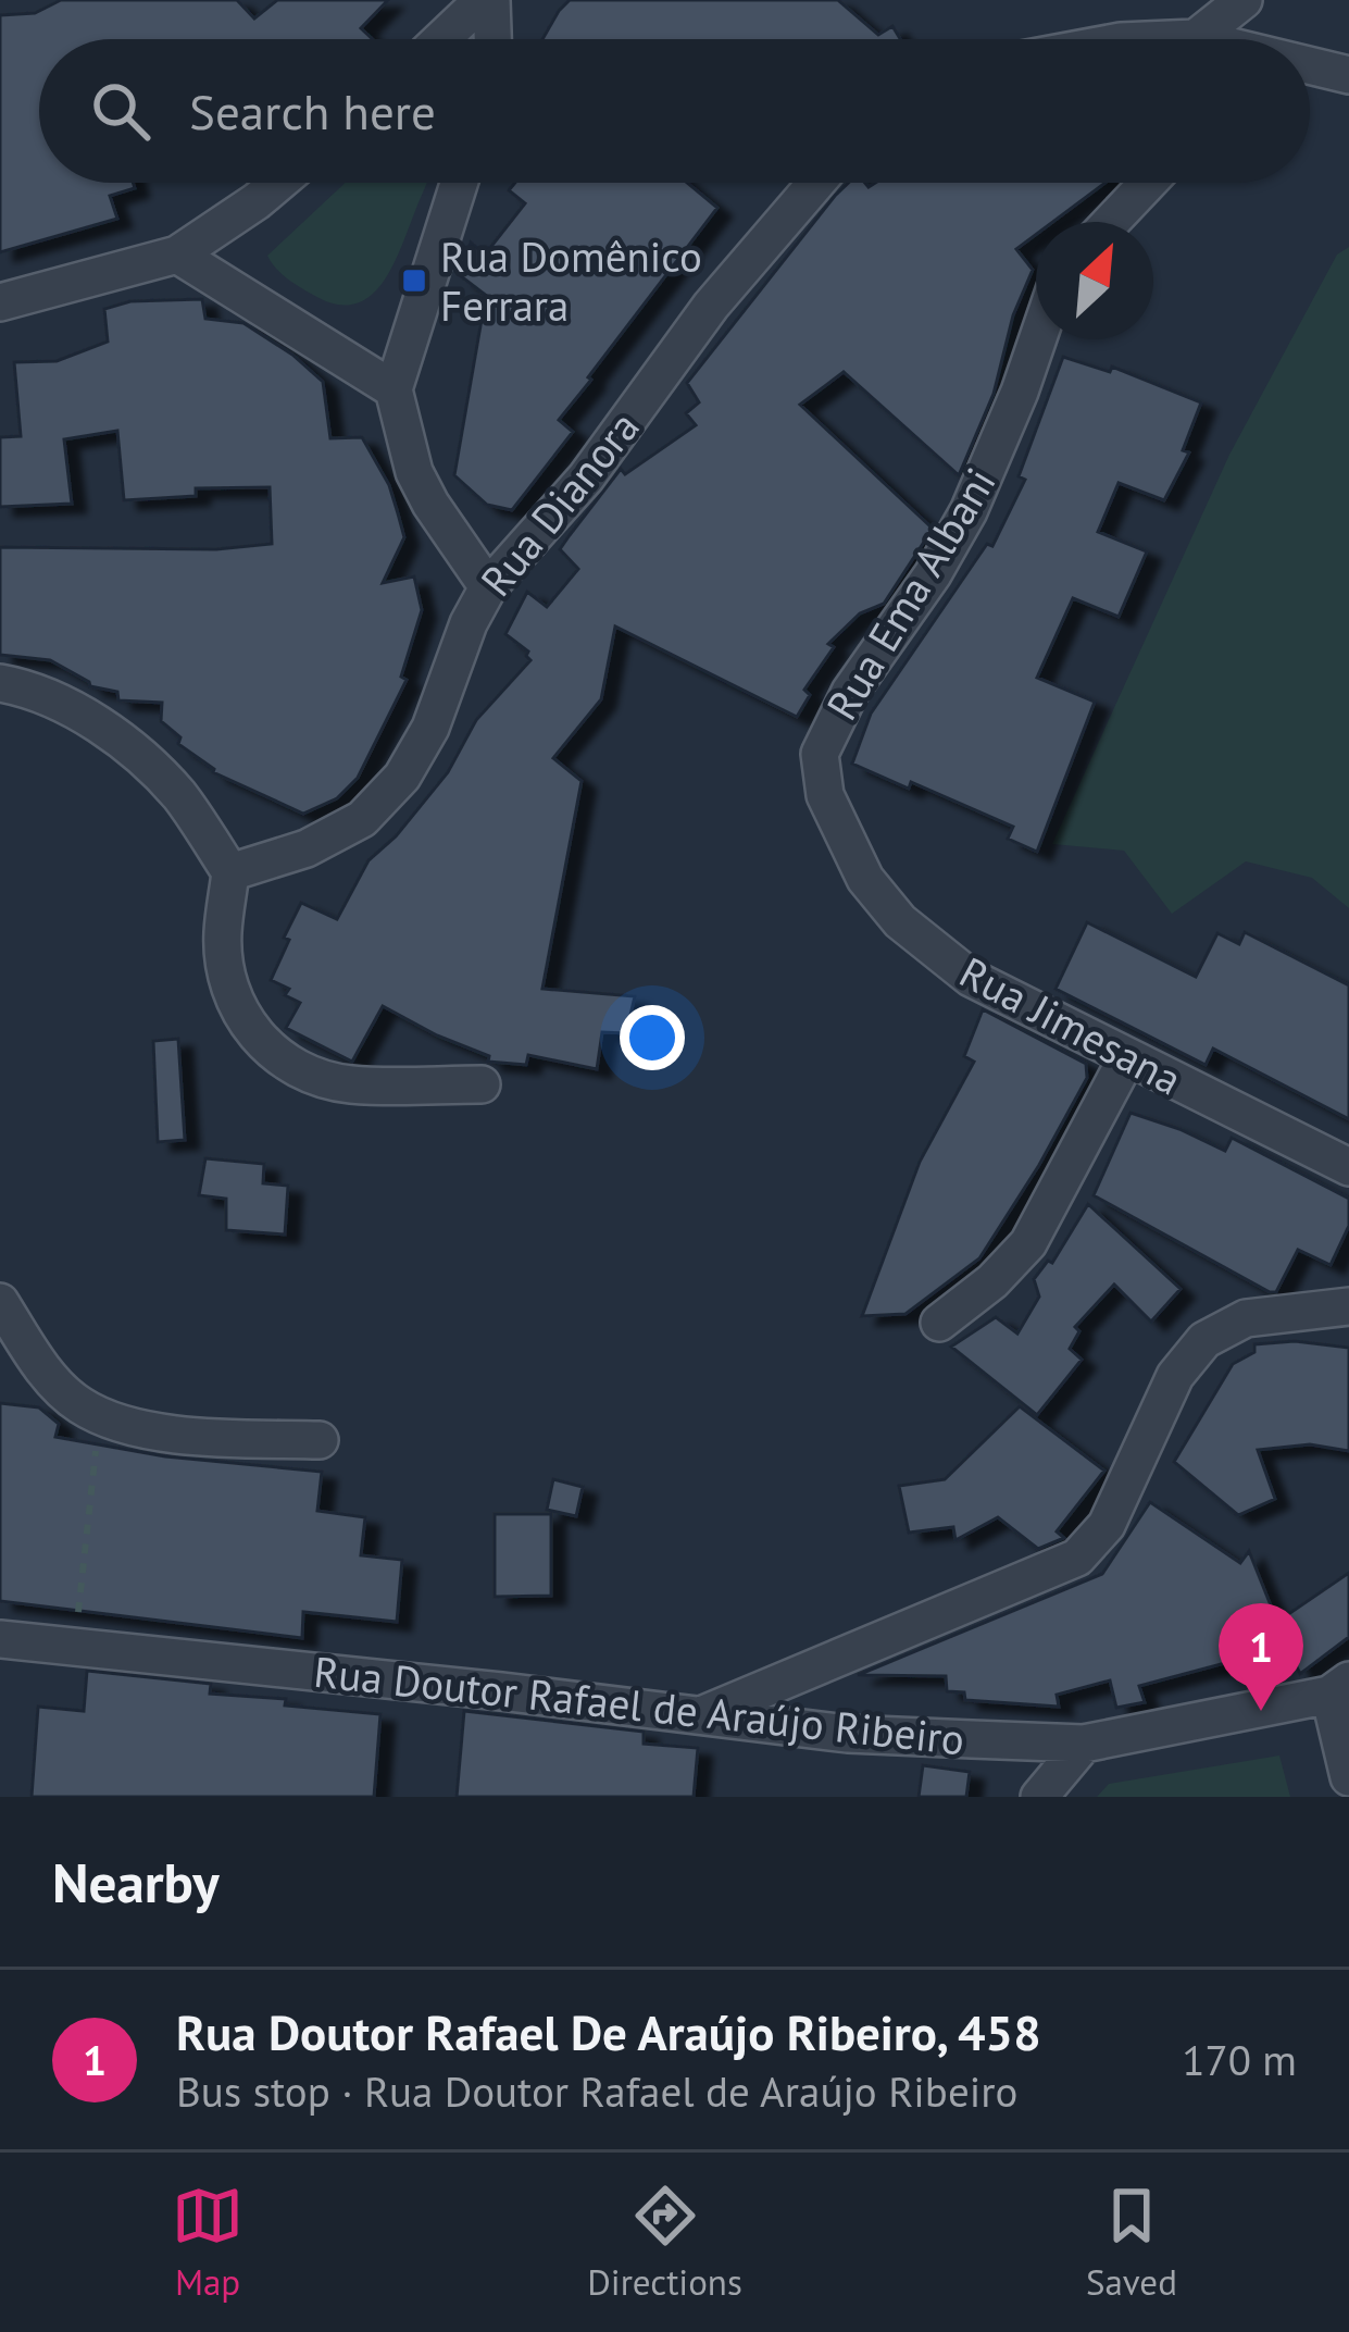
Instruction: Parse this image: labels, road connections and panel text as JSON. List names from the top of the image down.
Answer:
{
  "streets": {
    "street": [
      "Rua Dianora",
      "Rua Ema Albani",
      "Rua Jimesana",
      "Rua Doutor Rafael de Araújo Ribeiro"
    ]
  },
  "crossings": [
    ["Rua Ema Albani", "Rua Jimesana"]
  ],
  "places": {
    "transit": ["Rua Domênico Ferrara"]
  },
  "north": "top right",
  "page": {
    "search": "Search here",
    "pins": "1",
    "heading": "Nearby",
    "list": [
      {
        "mark": "1",
        "name": "Rua Doutor Rafael De Araújo Ribeiro, 458",
        "note": "Bus stop · Rua Doutor Rafael de Araújo Ribeiro",
        "value": "170 m"
      }
    ],
    "nav": ["Map", "Directions", "Saved"]
  }
}
